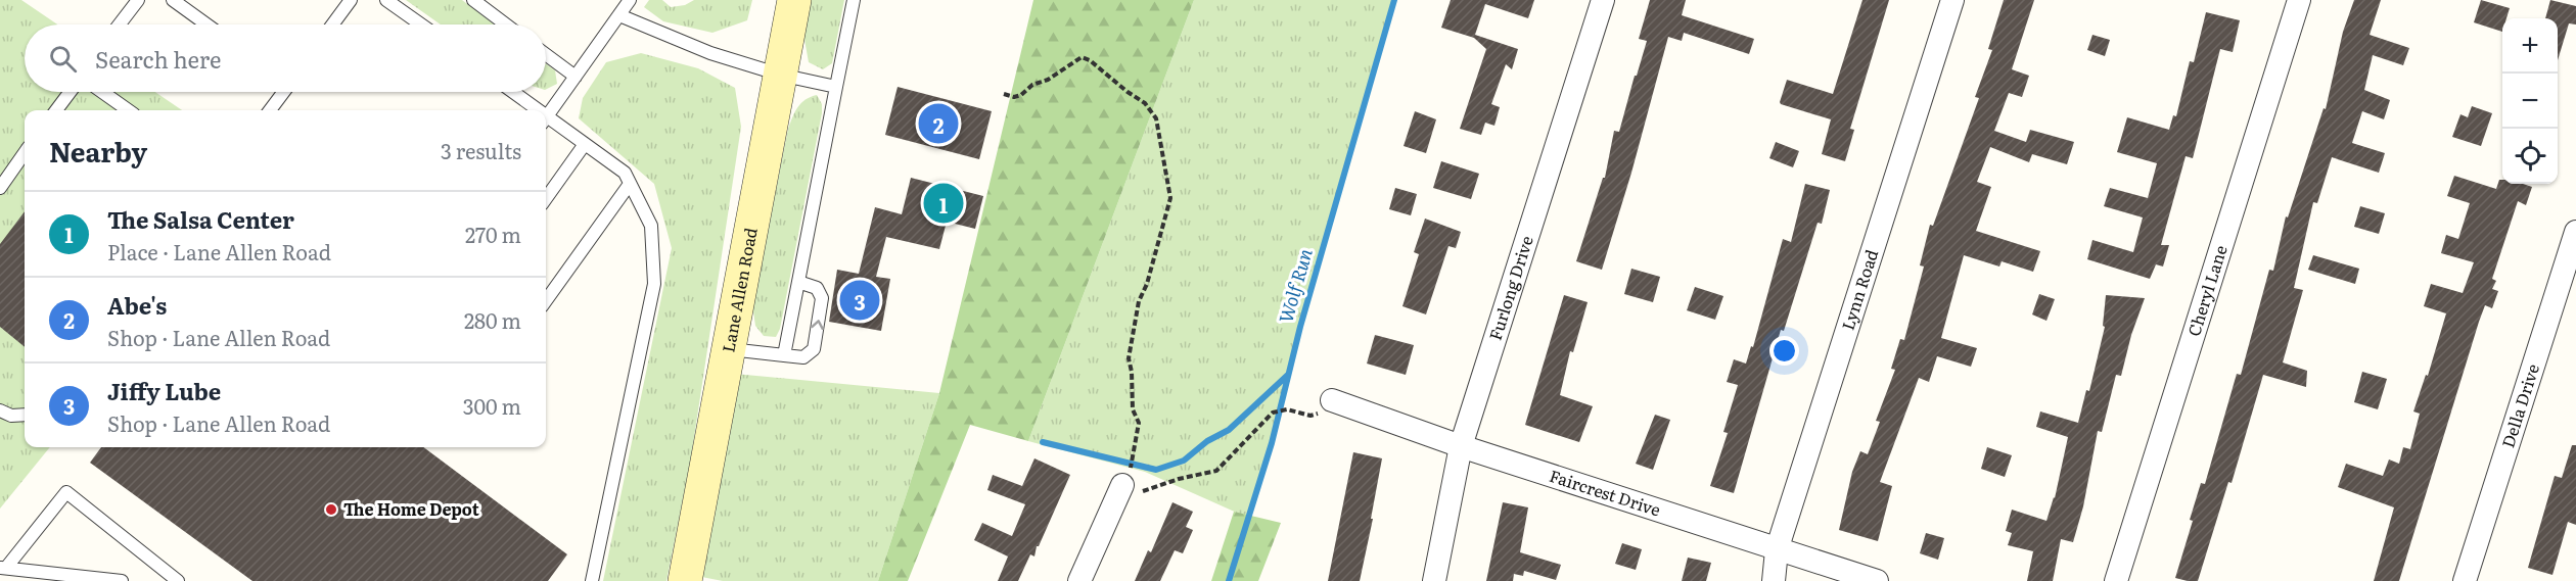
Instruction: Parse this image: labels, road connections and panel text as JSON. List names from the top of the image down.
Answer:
{
  "streets": {
    "main road": ["Lane Allen Road"],
    "street": [
      "Furlong Drive",
      "Lynn Road",
      "Cheryl Lane",
      "Della Drive",
      "Faircrest Drive"
    ]
  },
  "crossings": [
    ["Furlong Drive", "Faircrest Drive"],
    ["Lynn Road", "Faircrest Drive"]
  ],
  "water": ["Wolf Run"],
  "places": ["The Home Depot"],
  "page": {
    "map_buttons": ["+", "−"],
    "search": "Search here",
    "pins": ["2", "1", "3"],
    "heading": ["Nearby", "3 results"],
    "list": [
      {
        "mark": "1",
        "name": "The Salsa Center",
        "note": "Place · Lane Allen Road",
        "value": "270 m"
      },
      {
        "mark": "2",
        "name": "Abe's",
        "note": "Shop · Lane Allen Road",
        "value": "280 m"
      },
      {
        "mark": "3",
        "name": "Jiffy Lube",
        "note": "Shop · Lane Allen Road",
        "value": "300 m"
      }
    ]
  }
}
